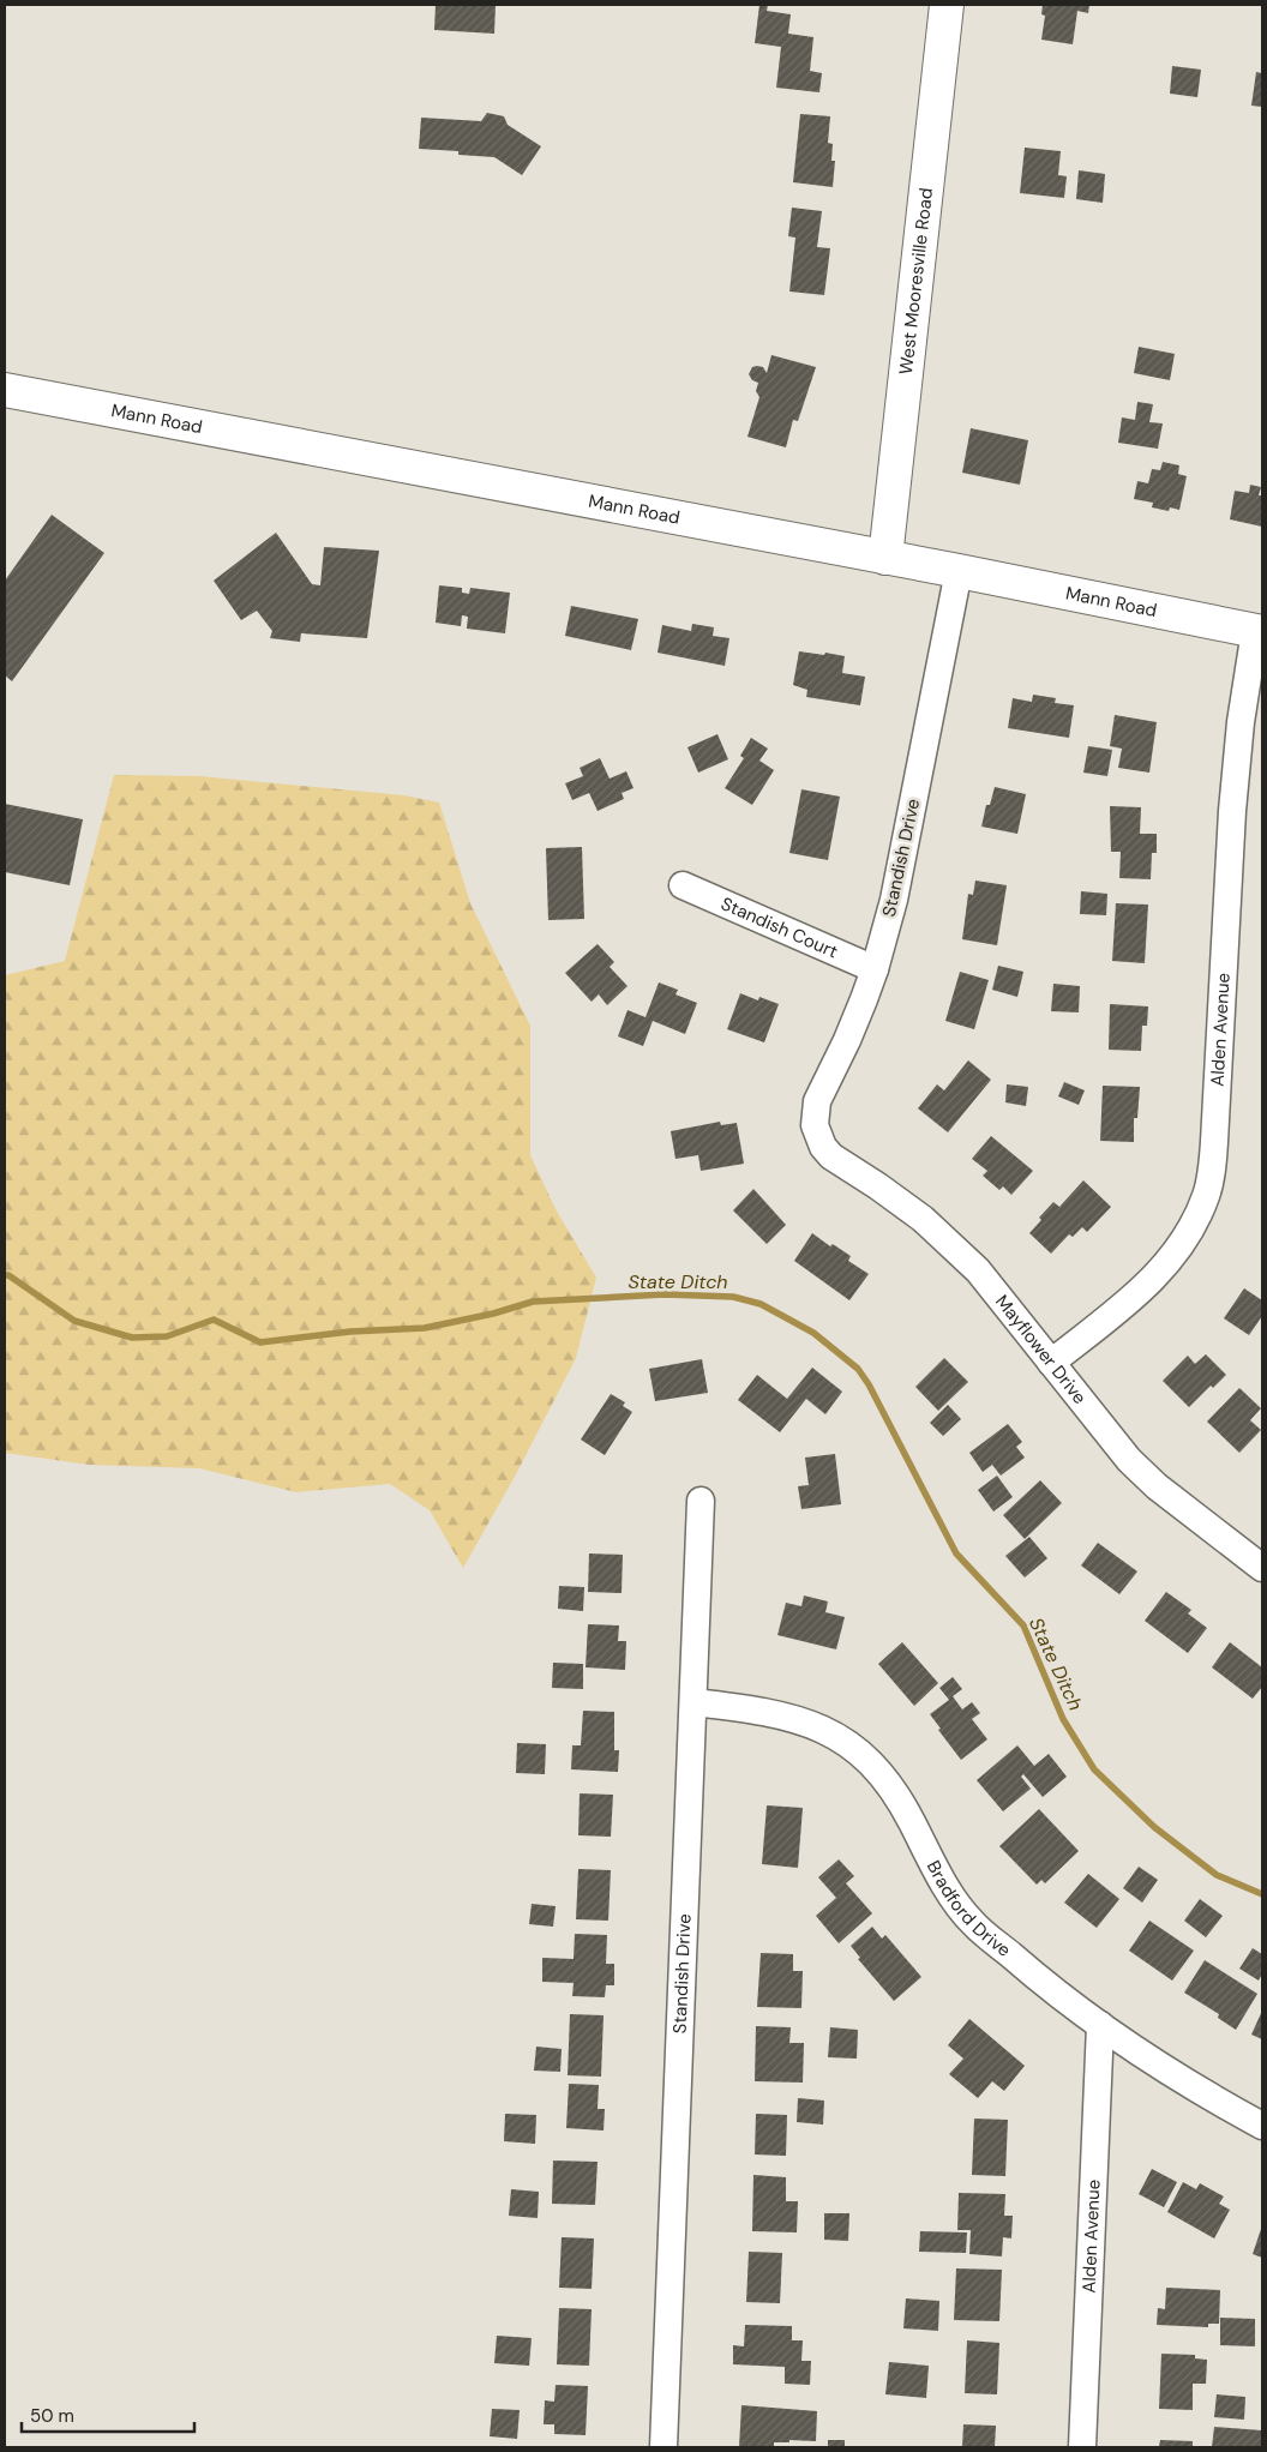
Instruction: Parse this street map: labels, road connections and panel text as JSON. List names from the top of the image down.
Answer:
{
  "streets": {
    "main road": ["West Mooresville Road", "Mann Road"],
    "street": [
      "Standish Drive",
      "Standish Court",
      "Alden Avenue",
      "Mayflower Drive",
      "Bradford Drive"
    ]
  },
  "crossings": [
    ["West Mooresville Road", "Mann Road"],
    ["Mann Road", "Standish Drive"],
    ["Mann Road", "Alden Avenue"],
    ["Standish Drive", "Standish Court"],
    ["Standish Drive", "Mayflower Drive"],
    ["Standish Drive", "Bradford Drive"],
    ["Alden Avenue", "Mayflower Drive"],
    ["Alden Avenue", "Bradford Drive"]
  ],
  "water": ["State Ditch"],
  "scale_bar": "50 m"
}
